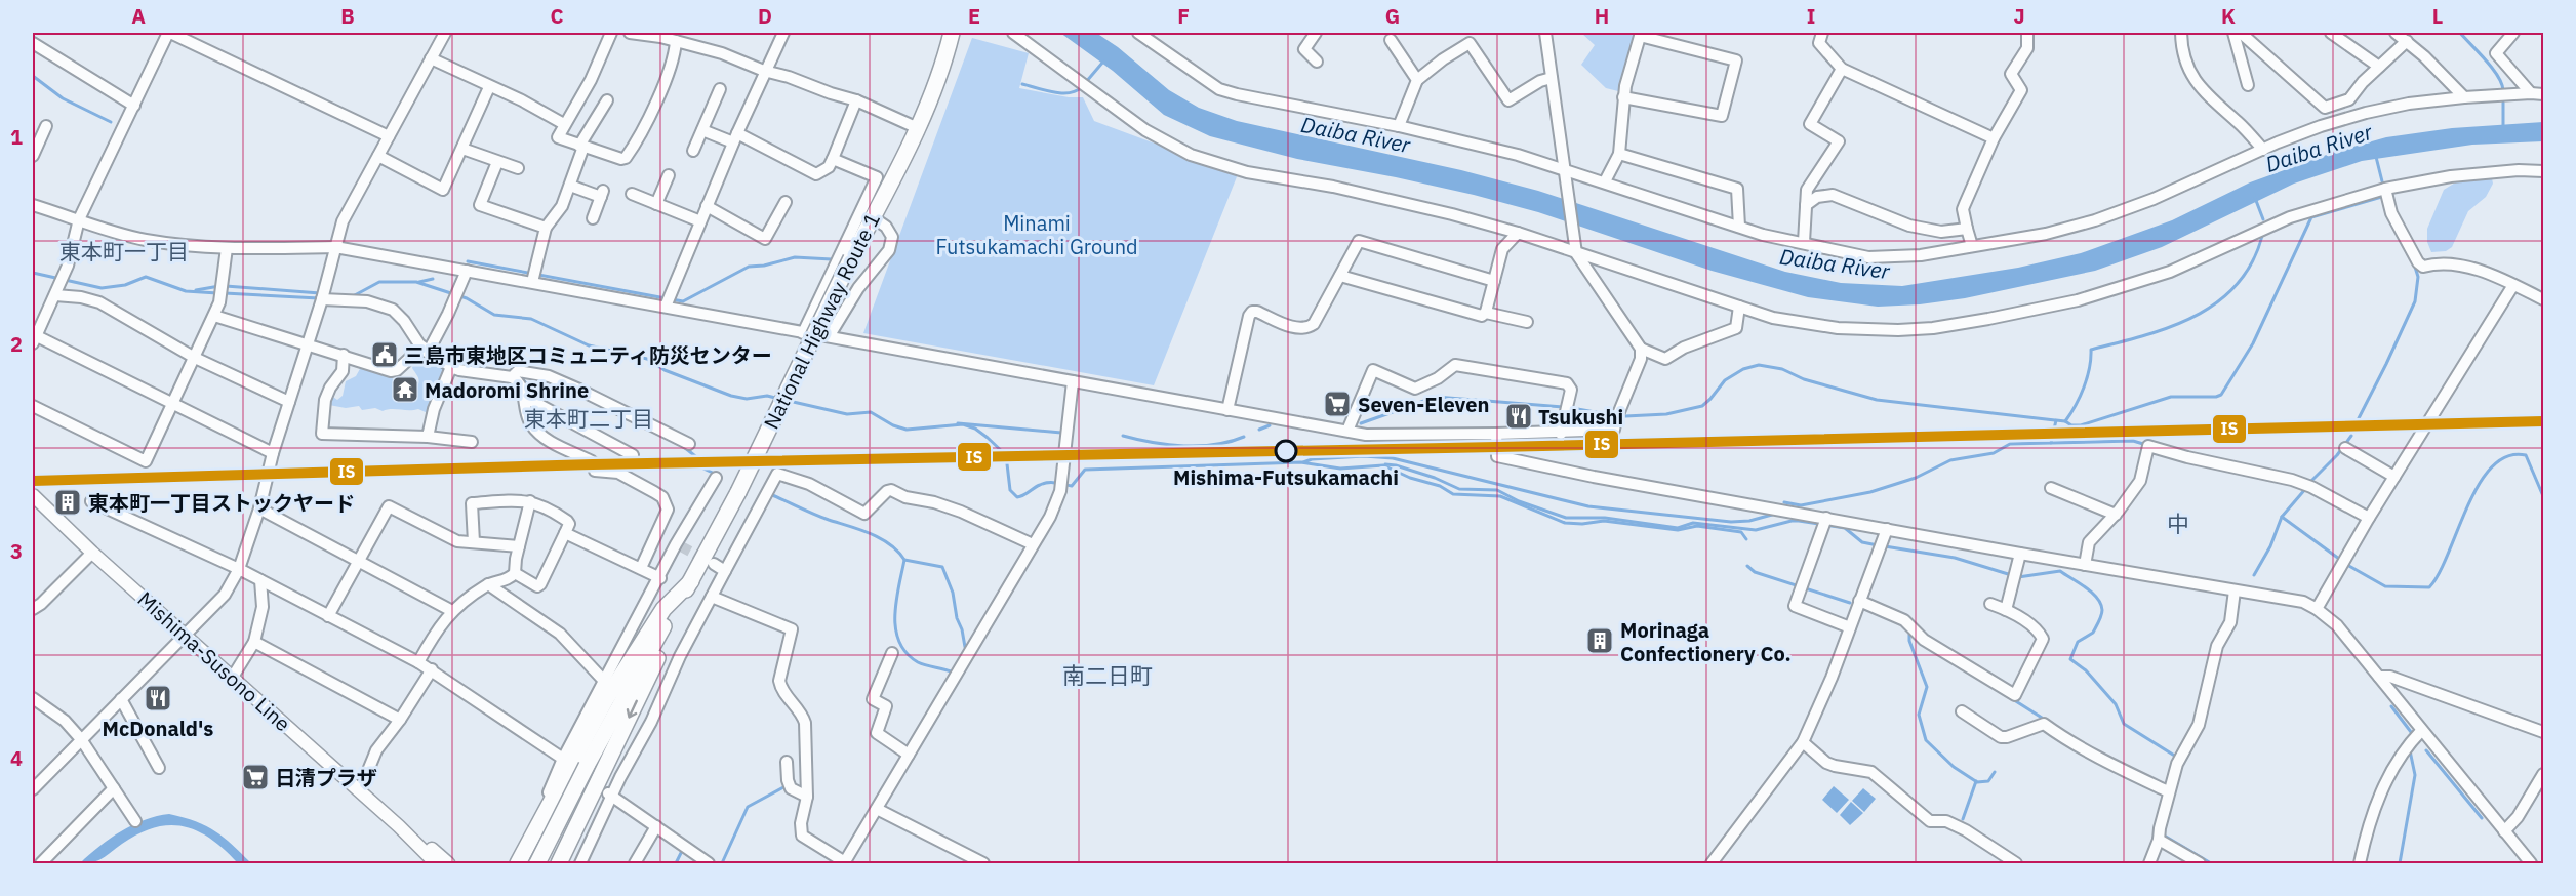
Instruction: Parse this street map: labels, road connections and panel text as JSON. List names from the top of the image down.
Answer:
{
  "streets": {
    "highway": ["National Highway Route 1"],
    "main road": ["Mishima-Susono Line"]
  },
  "districts": [
    "東本町一丁目",
    "東本町二丁目",
    "中",
    "南二日町"
  ],
  "water": ["Daiba River"],
  "parks": ["Minami Futsukamachi Ground"],
  "places": {
    "public building": ["三島市東地区コミュニティ防災センター"],
    "temple": ["Madoromi Shrine"],
    "supermarket": ["Seven-Eleven", "日清プラザ"],
    "restaurant": ["Tsukushi", "McDonald's"],
    "other": ["Mishima-Futsukamachi"],
    "building": ["東本町一丁目ストックヤード", "Morinaga Confectionery Co."]
  },
  "lines": ["transit line IS"],
  "grid": {
    "columns": [
      "A",
      "B",
      "C",
      "D",
      "E",
      "F",
      "G",
      "H",
      "I",
      "J",
      "K",
      "L"
    ],
    "rows": [
      "1",
      "2",
      "3",
      "4"
    ]
  }
}
